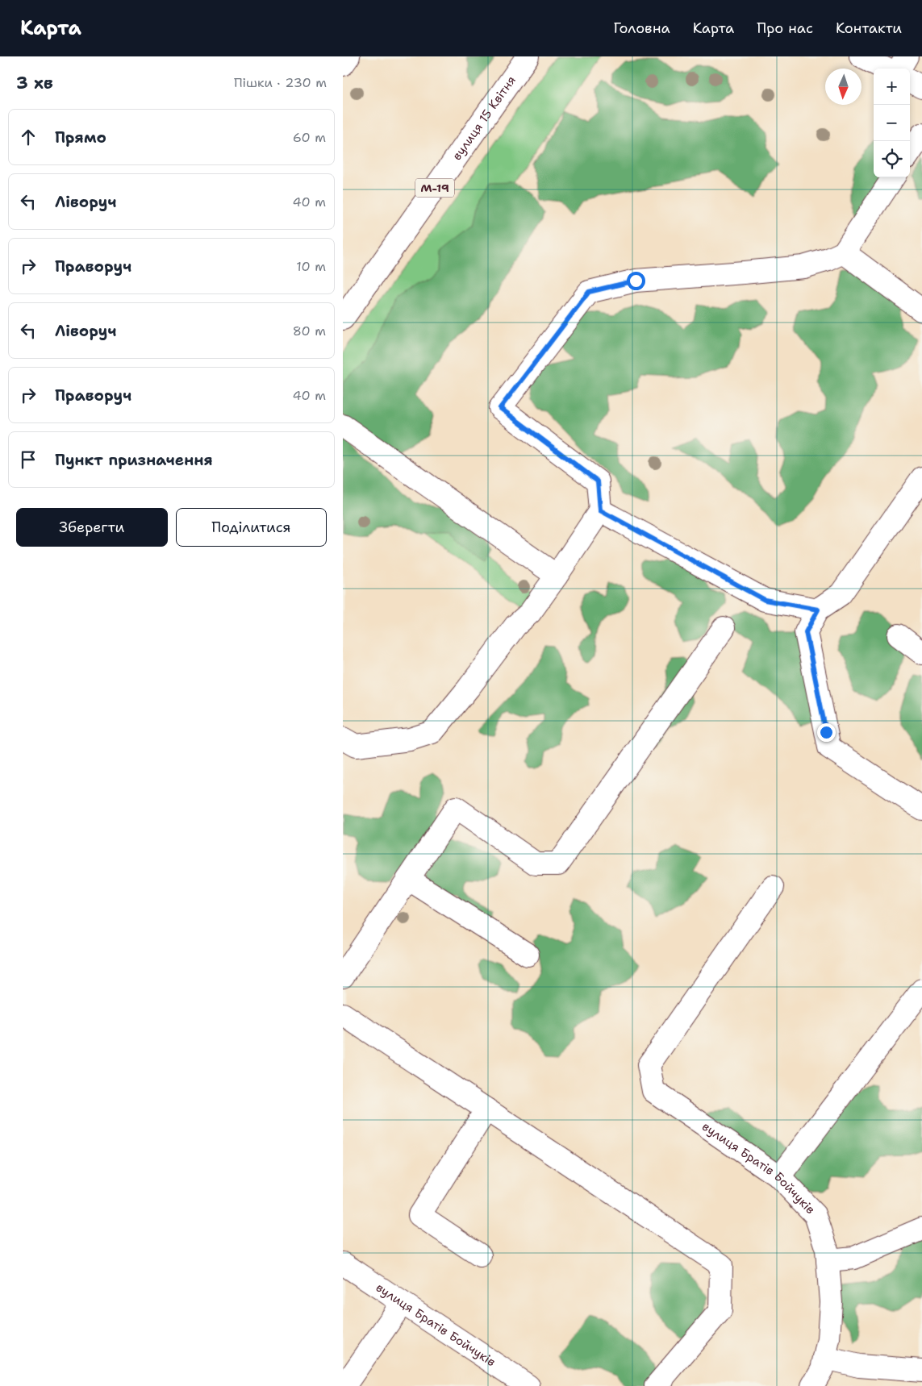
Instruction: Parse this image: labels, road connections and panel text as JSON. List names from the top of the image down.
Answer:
{
  "streets": {
    "main road": ["вулиця 15 Квітня", "М-19", "вулиця Братів Бойчуків"]
  },
  "north": "bottom",
  "page": {
    "header": "Карта",
    "nav": [
      "Головна",
      "Карта",
      "Про нас",
      "Контакти"
    ],
    "heading": ["3 хв", "Пішки · 230 m"],
    "map_buttons": ["+", "−"],
    "list": [
      ["Прямо", "60 m"],
      ["Ліворуч", "40 m"],
      ["Праворуч", "10 m"],
      ["Ліворуч", "80 m"],
      ["Праворуч", "40 m"],
      "Пункт призначення"
    ],
    "buttons": ["Зберегти", "Поділитися"]
  }
}
